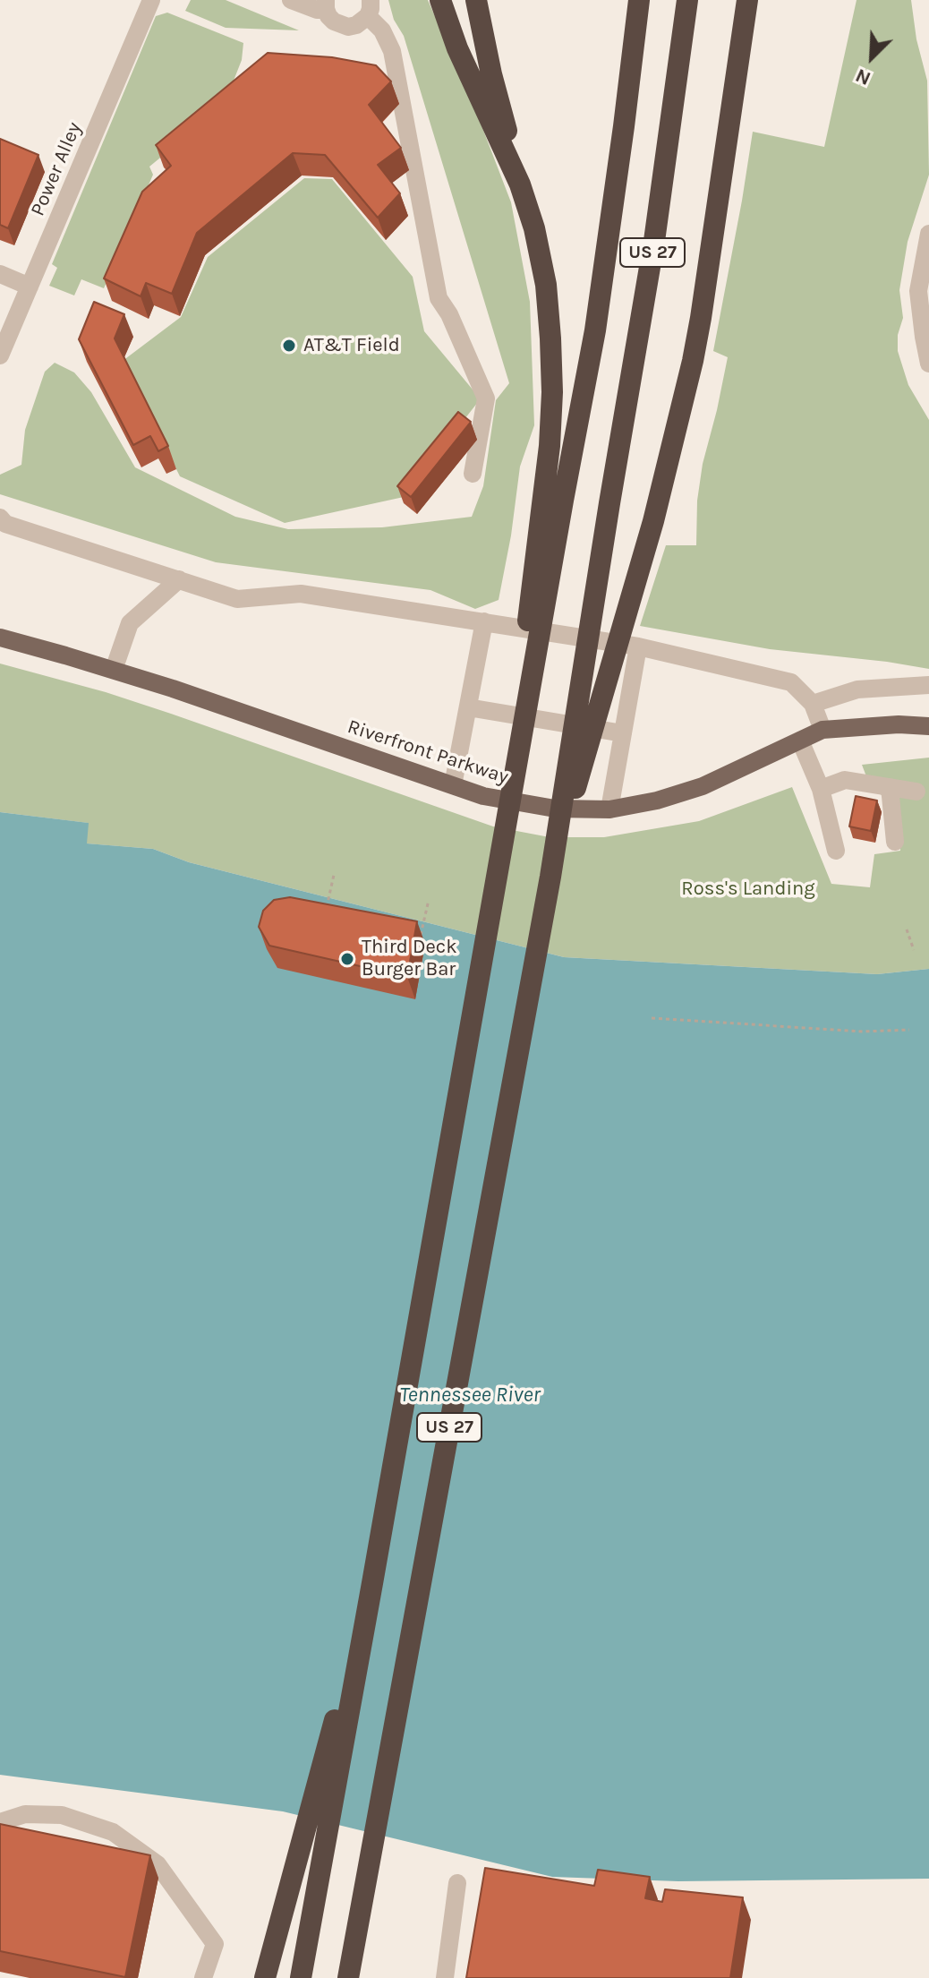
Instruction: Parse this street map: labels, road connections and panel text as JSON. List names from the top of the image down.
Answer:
{
  "streets": {
    "highway": ["US 27"],
    "main road": ["Riverfront Parkway"],
    "street": ["Power Alley"]
  },
  "water": ["Tennessee River"],
  "parks": ["Ross's Landing"],
  "places": ["AT&T Field", "Third Deck Burger Bar"],
  "north": "bottom left"
}
